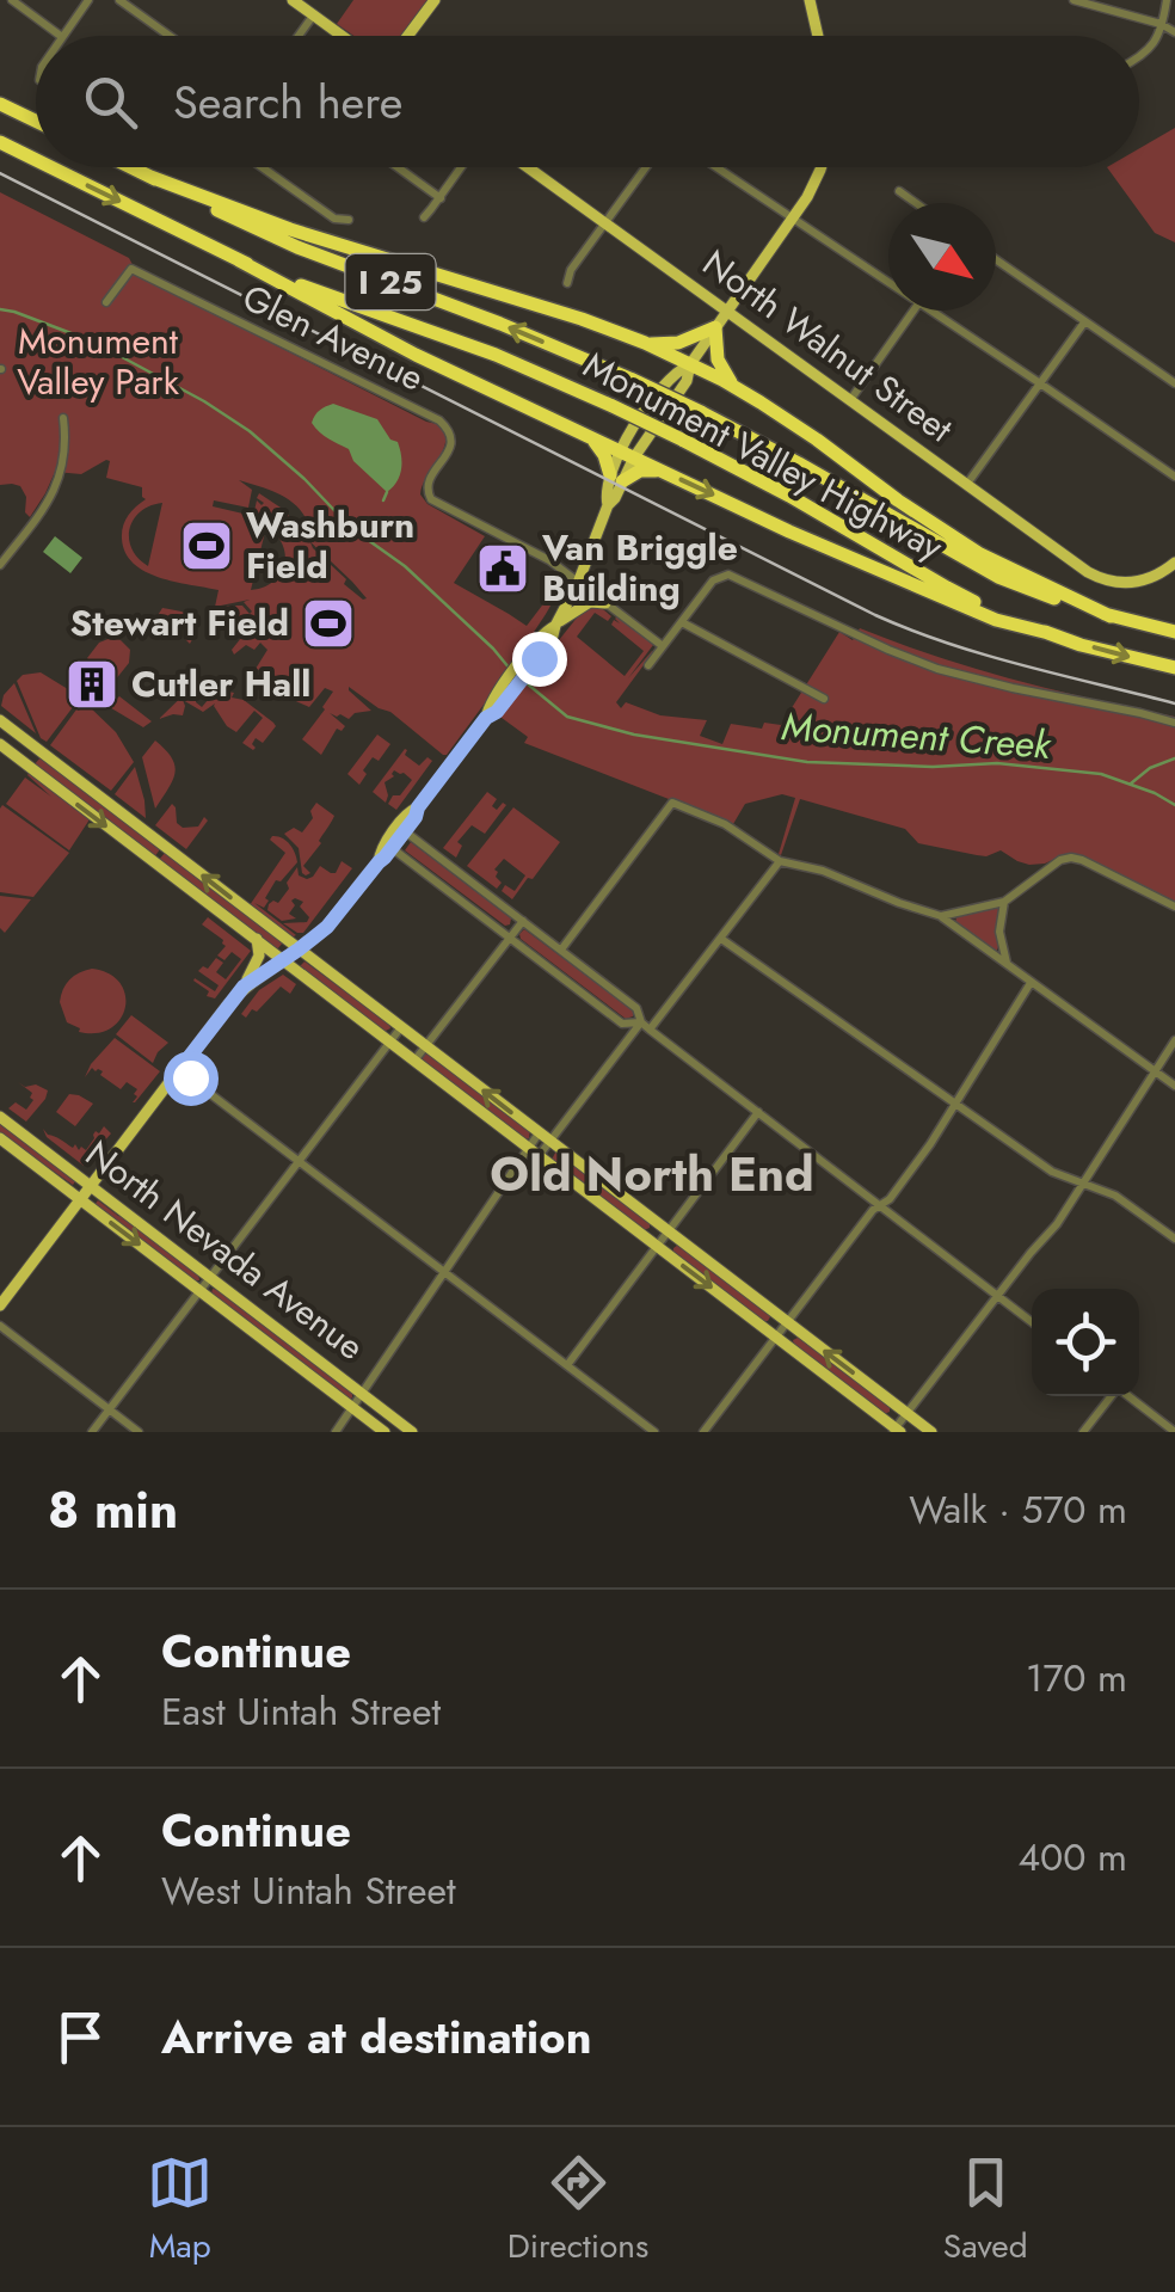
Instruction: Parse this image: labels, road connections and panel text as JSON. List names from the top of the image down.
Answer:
{
  "streets": {
    "highway": ["I 25", "Monument Valley Highway"],
    "main road": ["North Walnut Street", "North Nevada Avenue"],
    "street": ["Glen Avenue"]
  },
  "districts": ["Old North End"],
  "water": ["Monument Creek"],
  "parks": ["Monument Valley Park"],
  "places": {
    "sports": ["Washburn Field", "Stewart Field"],
    "public building": ["Van Briggle Building"],
    "building": ["Cutler Hall"]
  },
  "north": "bottom right",
  "page": {
    "search": "Search here",
    "heading": ["8 min", "Walk · 570 m"],
    "list": [
      ["Continue", "East Uintah Street", "170 m"],
      ["Continue", "West Uintah Street", "400 m"],
      "Arrive at destination"
    ],
    "nav": ["Map", "Directions", "Saved"]
  }
}
